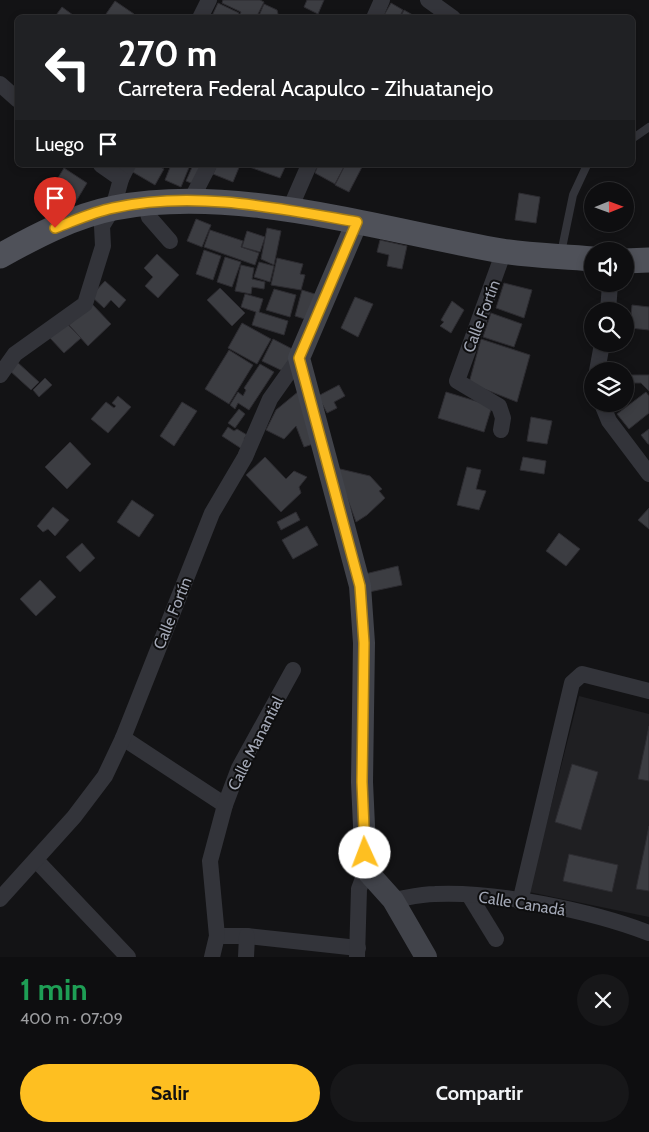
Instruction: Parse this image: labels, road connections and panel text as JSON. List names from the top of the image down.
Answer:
{
  "streets": {
    "street": ["Calle Fortín", "Calle Manantial", "Calle Canadá"]
  },
  "north": "right",
  "page": {
    "turn": ["270 m", "Carretera Federal Acapulco - Zihuatanejo"],
    "then": "Luego",
    "heading": ["1 min", "400 m · 07:09"],
    "buttons": ["Salir", "Compartir"]
  }
}
